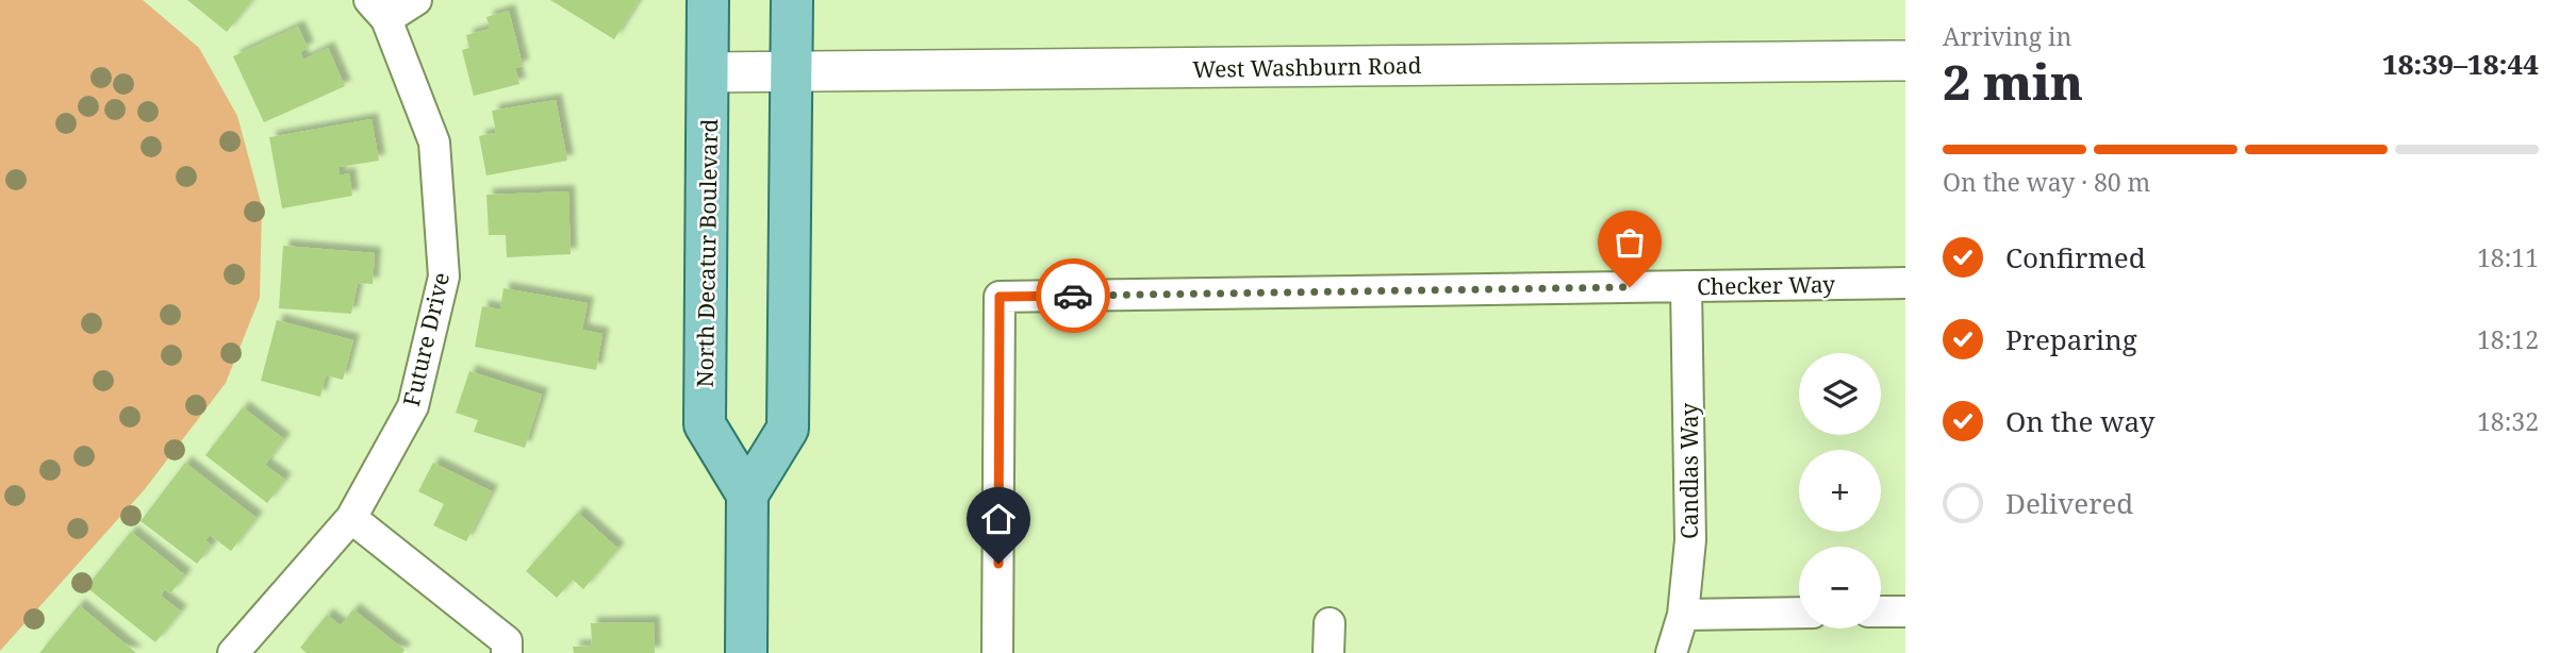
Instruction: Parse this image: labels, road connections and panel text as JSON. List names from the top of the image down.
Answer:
{
  "streets": {
    "main road": ["North Decatur Boulevard"],
    "street": [
      "West Washburn Road",
      "Checker Way",
      "Future Drive",
      "Candlas Way"
    ]
  },
  "crossings": [
    ["West Washburn Road", "North Decatur Boulevard"],
    ["Checker Way", "Candlas Way"]
  ],
  "page": {
    "heading": ["2 min", "Arriving in", "18:39–18:44"],
    "bar": "On the way · 80 m",
    "list": [
      ["Confirmed", "18:11"],
      ["Preparing", "18:12"],
      ["On the way", "18:32"],
      "Delivered"
    ],
    "map_buttons": ["+", "−"]
  }
}
